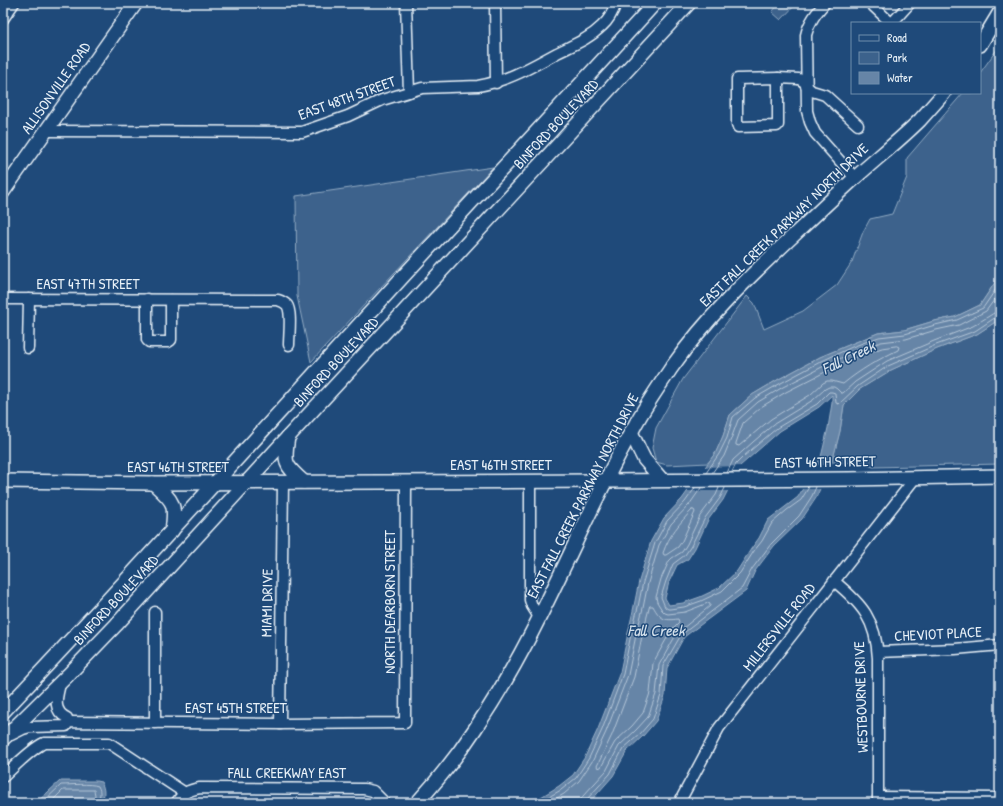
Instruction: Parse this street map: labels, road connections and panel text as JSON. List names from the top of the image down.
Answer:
{
  "streets": {
    "main road": [
      "ALLISONVILLE ROAD",
      "BINFORD BOULEVARD",
      "EAST FALL CREEK PARKWAY NORTH DRIVE",
      "EAST 46TH STREET"
    ],
    "street": [
      "EAST 48TH STREET",
      "EAST 47TH STREET",
      "NORTH DEARBORN STREET",
      "MIAMI DRIVE",
      "MILLERSVILLE ROAD",
      "CHEVIOT PLACE",
      "WESTBOURNE DRIVE",
      "EAST 45TH STREET",
      "FALL CREEKWAY EAST"
    ]
  },
  "crossings": [
    ["ALLISONVILLE ROAD", "EAST 48TH STREET"],
    ["BINFORD BOULEVARD", "EAST 46TH STREET"],
    ["BINFORD BOULEVARD", "EAST 45TH STREET"],
    ["EAST FALL CREEK PARKWAY NORTH DRIVE", "EAST 46TH STREET"],
    ["EAST 46TH STREET", "NORTH DEARBORN STREET"],
    ["EAST 46TH STREET", "MIAMI DRIVE"],
    ["EAST 46TH STREET", "MILLERSVILLE ROAD"],
    ["NORTH DEARBORN STREET", "EAST 45TH STREET"],
    ["MIAMI DRIVE", "EAST 45TH STREET"],
    ["MILLERSVILLE ROAD", "WESTBOURNE DRIVE"],
    ["CHEVIOT PLACE", "WESTBOURNE DRIVE"]
  ],
  "water": ["Fall Creek"],
  "legend": ["Road", "Park", "Water"]
}
